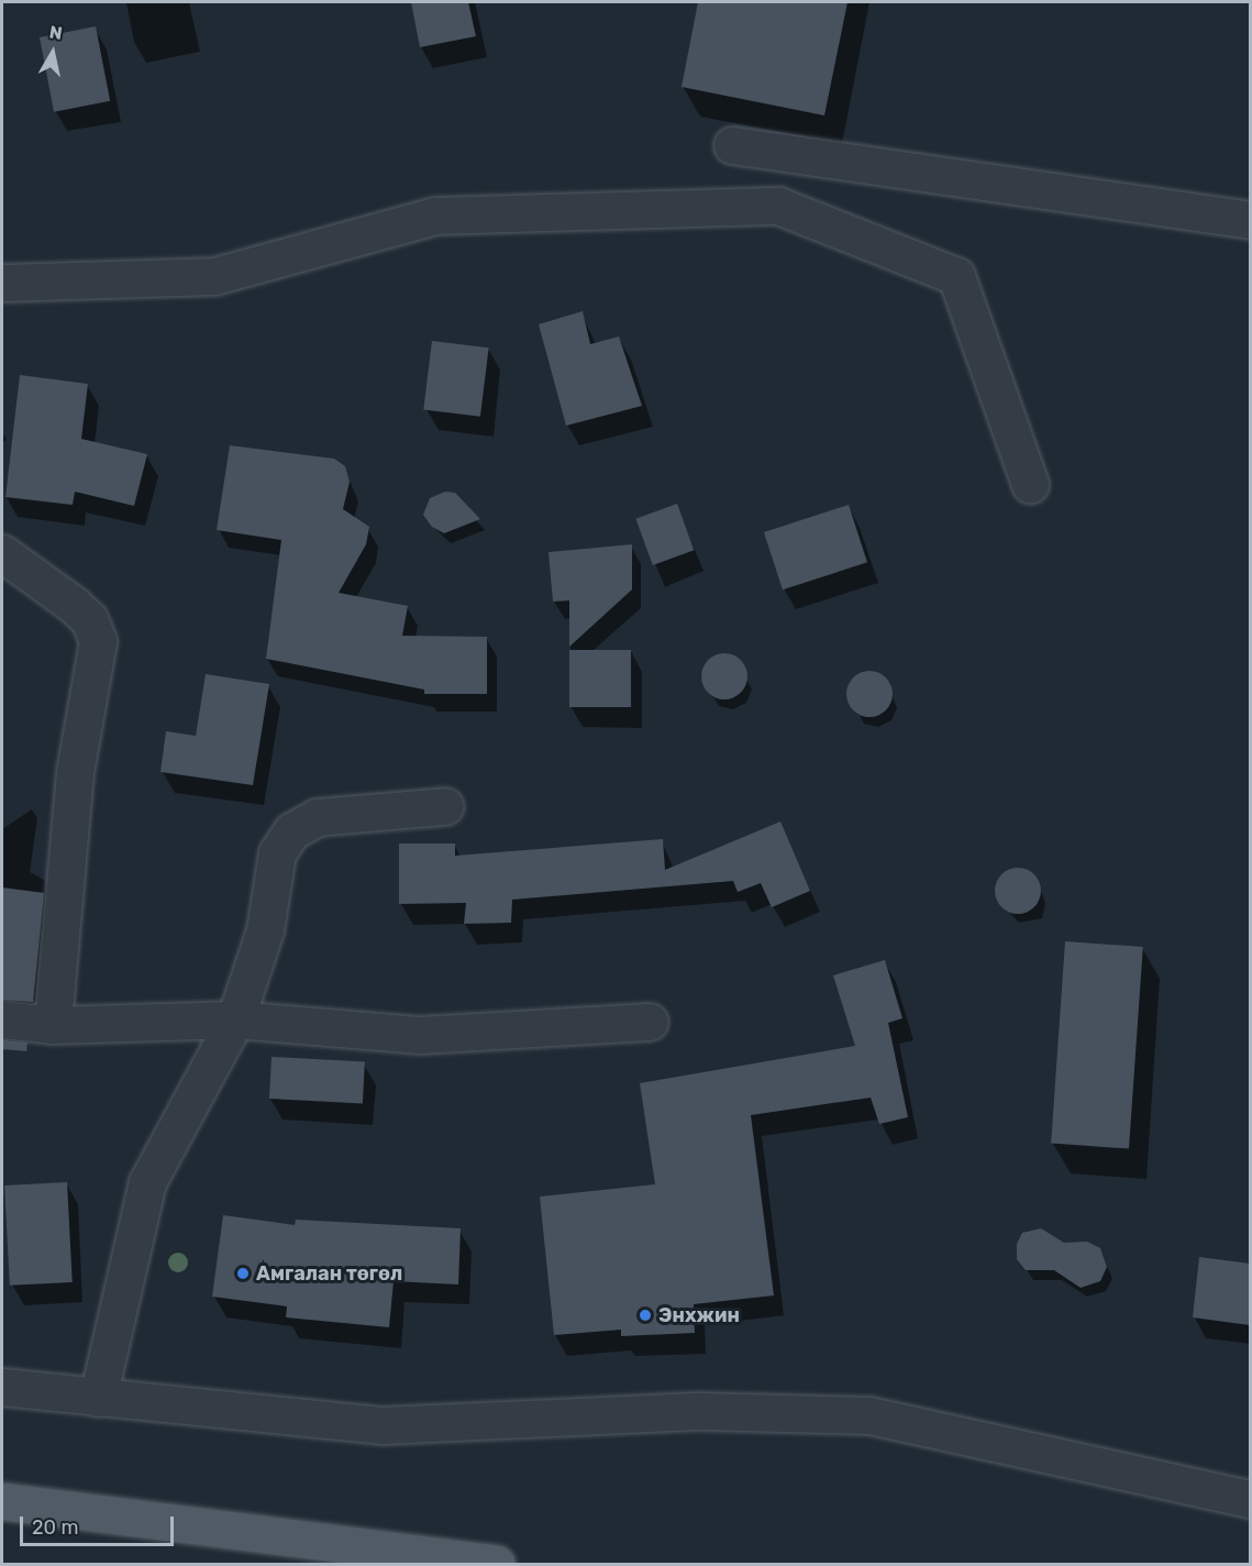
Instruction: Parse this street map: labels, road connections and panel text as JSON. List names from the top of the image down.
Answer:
{
  "places": ["Амгалан төгөл", "Энхжин"],
  "scale_bar": "20 m",
  "north": "top"
}
